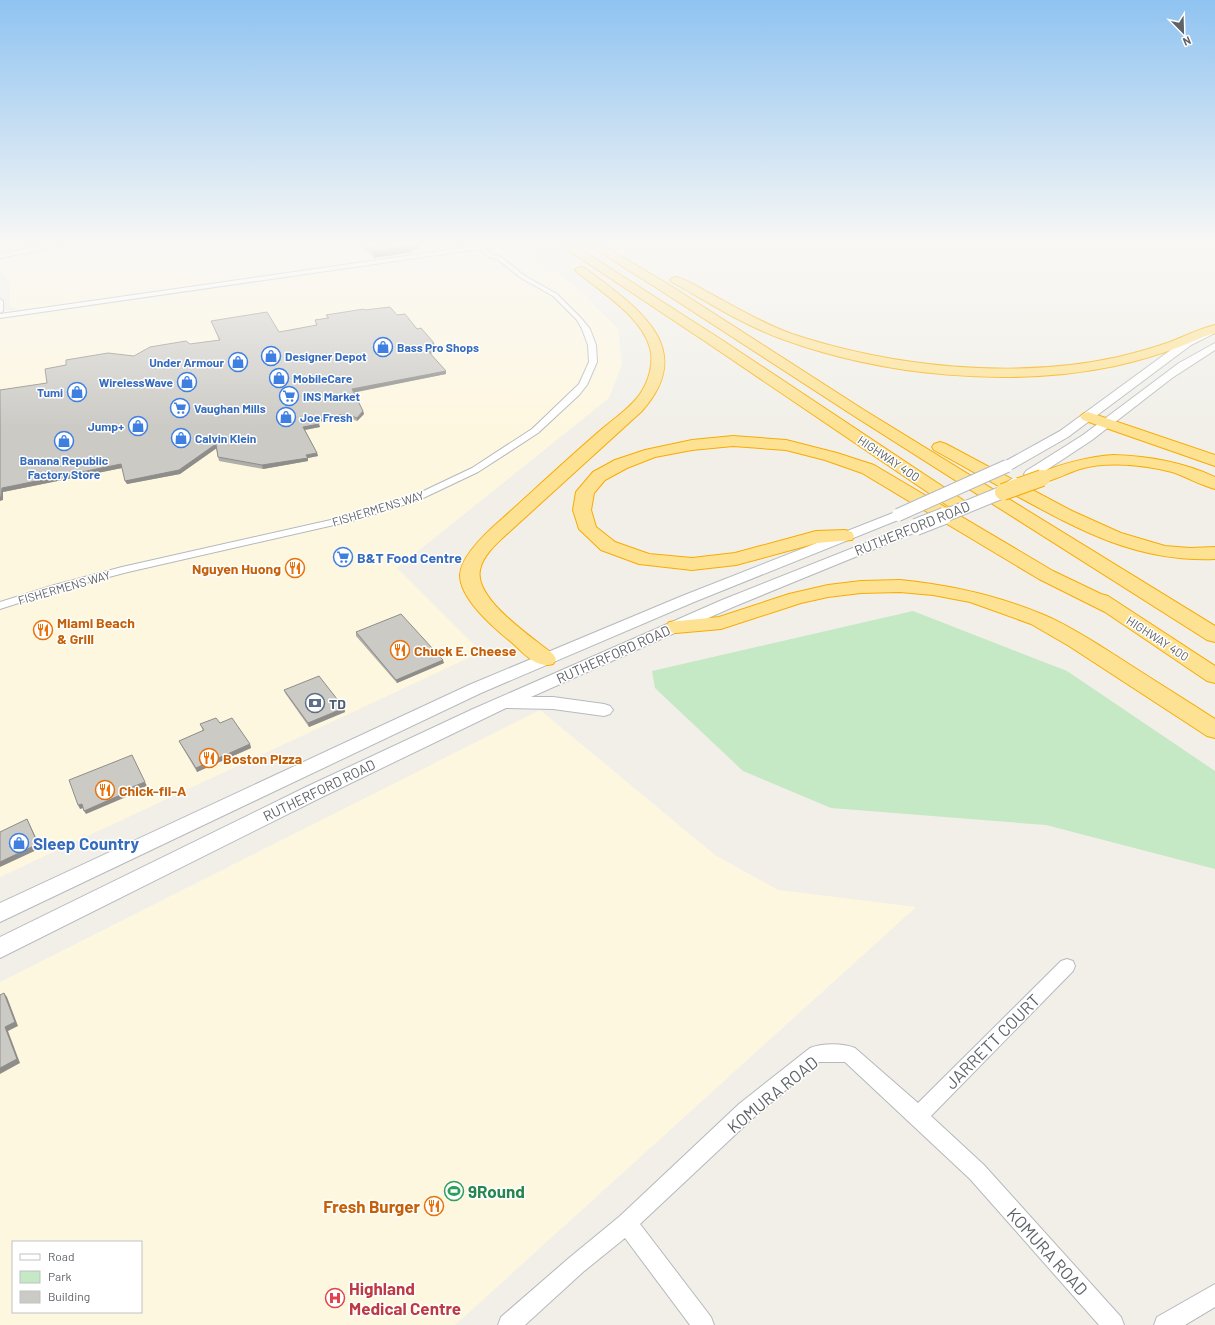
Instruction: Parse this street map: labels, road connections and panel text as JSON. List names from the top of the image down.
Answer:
{
  "streets": {
    "highway": ["HIGHWAY 400"],
    "main road": ["RUTHERFORD ROAD"],
    "street": ["FISHERMENS WAY", "JARRETT COURT", "KOMURA ROAD"]
  },
  "crossings": [
    ["JARRETT COURT", "KOMURA ROAD"]
  ],
  "places": {
    "shop": [
      "Bass Pro Shops",
      "Designer Depot",
      "Under Armour",
      "MobileCare",
      "WirelessWave",
      "Tumi",
      "Joe Fresh",
      "Jump+",
      "Calvin Klein",
      "Banana Republic Factory Store",
      "Sleep Country"
    ],
    "supermarket": ["INS Market", "Vaughan Mills", "B&T Food Centre"],
    "restaurant": [
      "Nguyen Huong",
      "Miami Beach & Grill",
      "Chuck E. Cheese",
      "Boston Pizza",
      "Chick-fil-A",
      "Fresh Burger"
    ],
    "bank": ["TD"],
    "sports": ["9Round"],
    "hospital": ["Highland Medical Centre"]
  },
  "legend": ["Road", "Park", "Building"],
  "north": "bottom right"
}
